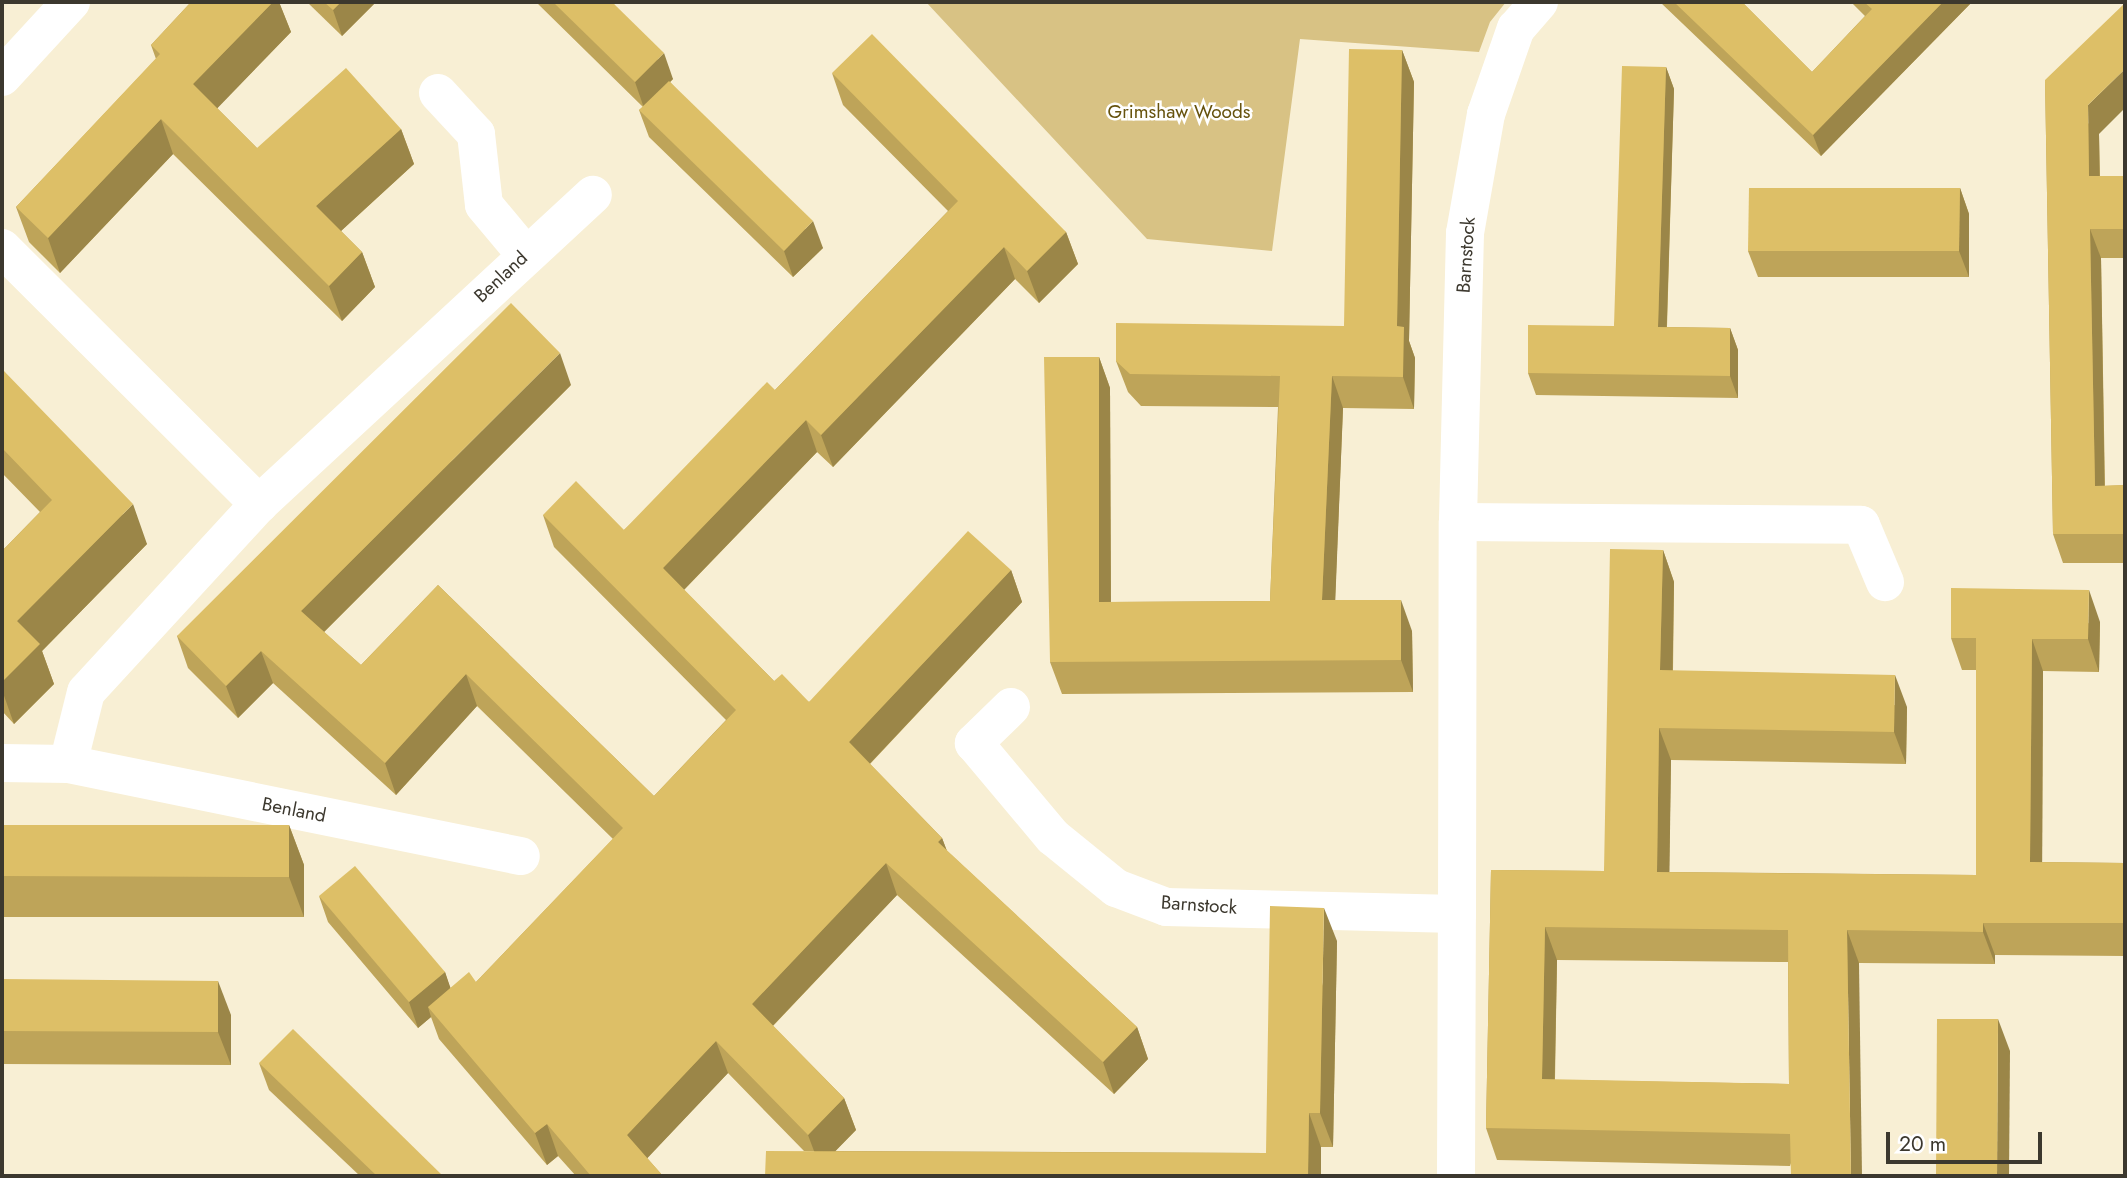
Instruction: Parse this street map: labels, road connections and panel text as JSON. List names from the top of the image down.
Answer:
{
  "streets": {
    "street": ["Barnstock", "Benland"]
  },
  "parks": ["Grimshaw Woods"],
  "scale_bar": "20 m"
}
